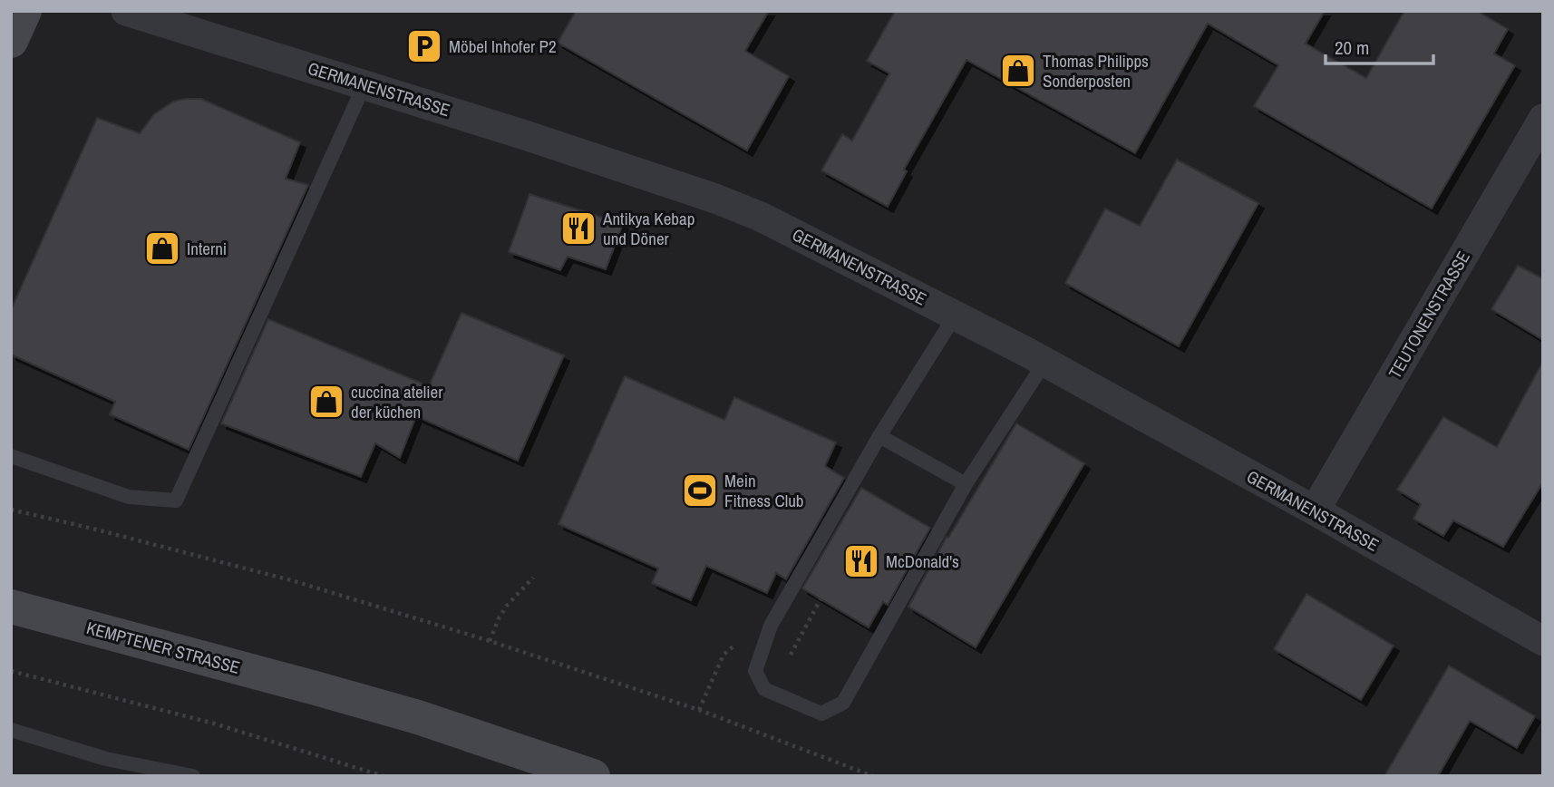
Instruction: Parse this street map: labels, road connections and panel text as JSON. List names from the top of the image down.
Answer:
{
  "streets": {
    "main road": ["KEMPTENER STRASSE"],
    "street": ["GERMANENSTRASSE", "TEUTONENSTRASSE"]
  },
  "crossings": [
    ["GERMANENSTRASSE", "TEUTONENSTRASSE"]
  ],
  "places": {
    "parking": ["Möbel Inhofer P2"],
    "shop": ["Thomas Philipps Sonderposten", "Interni", "cuccina atelier der küchen"],
    "restaurant": ["Antikya Kebap und Döner", "McDonald's"],
    "sports": ["Mein Fitness Club"]
  },
  "scale_bar": "20 m"
}
